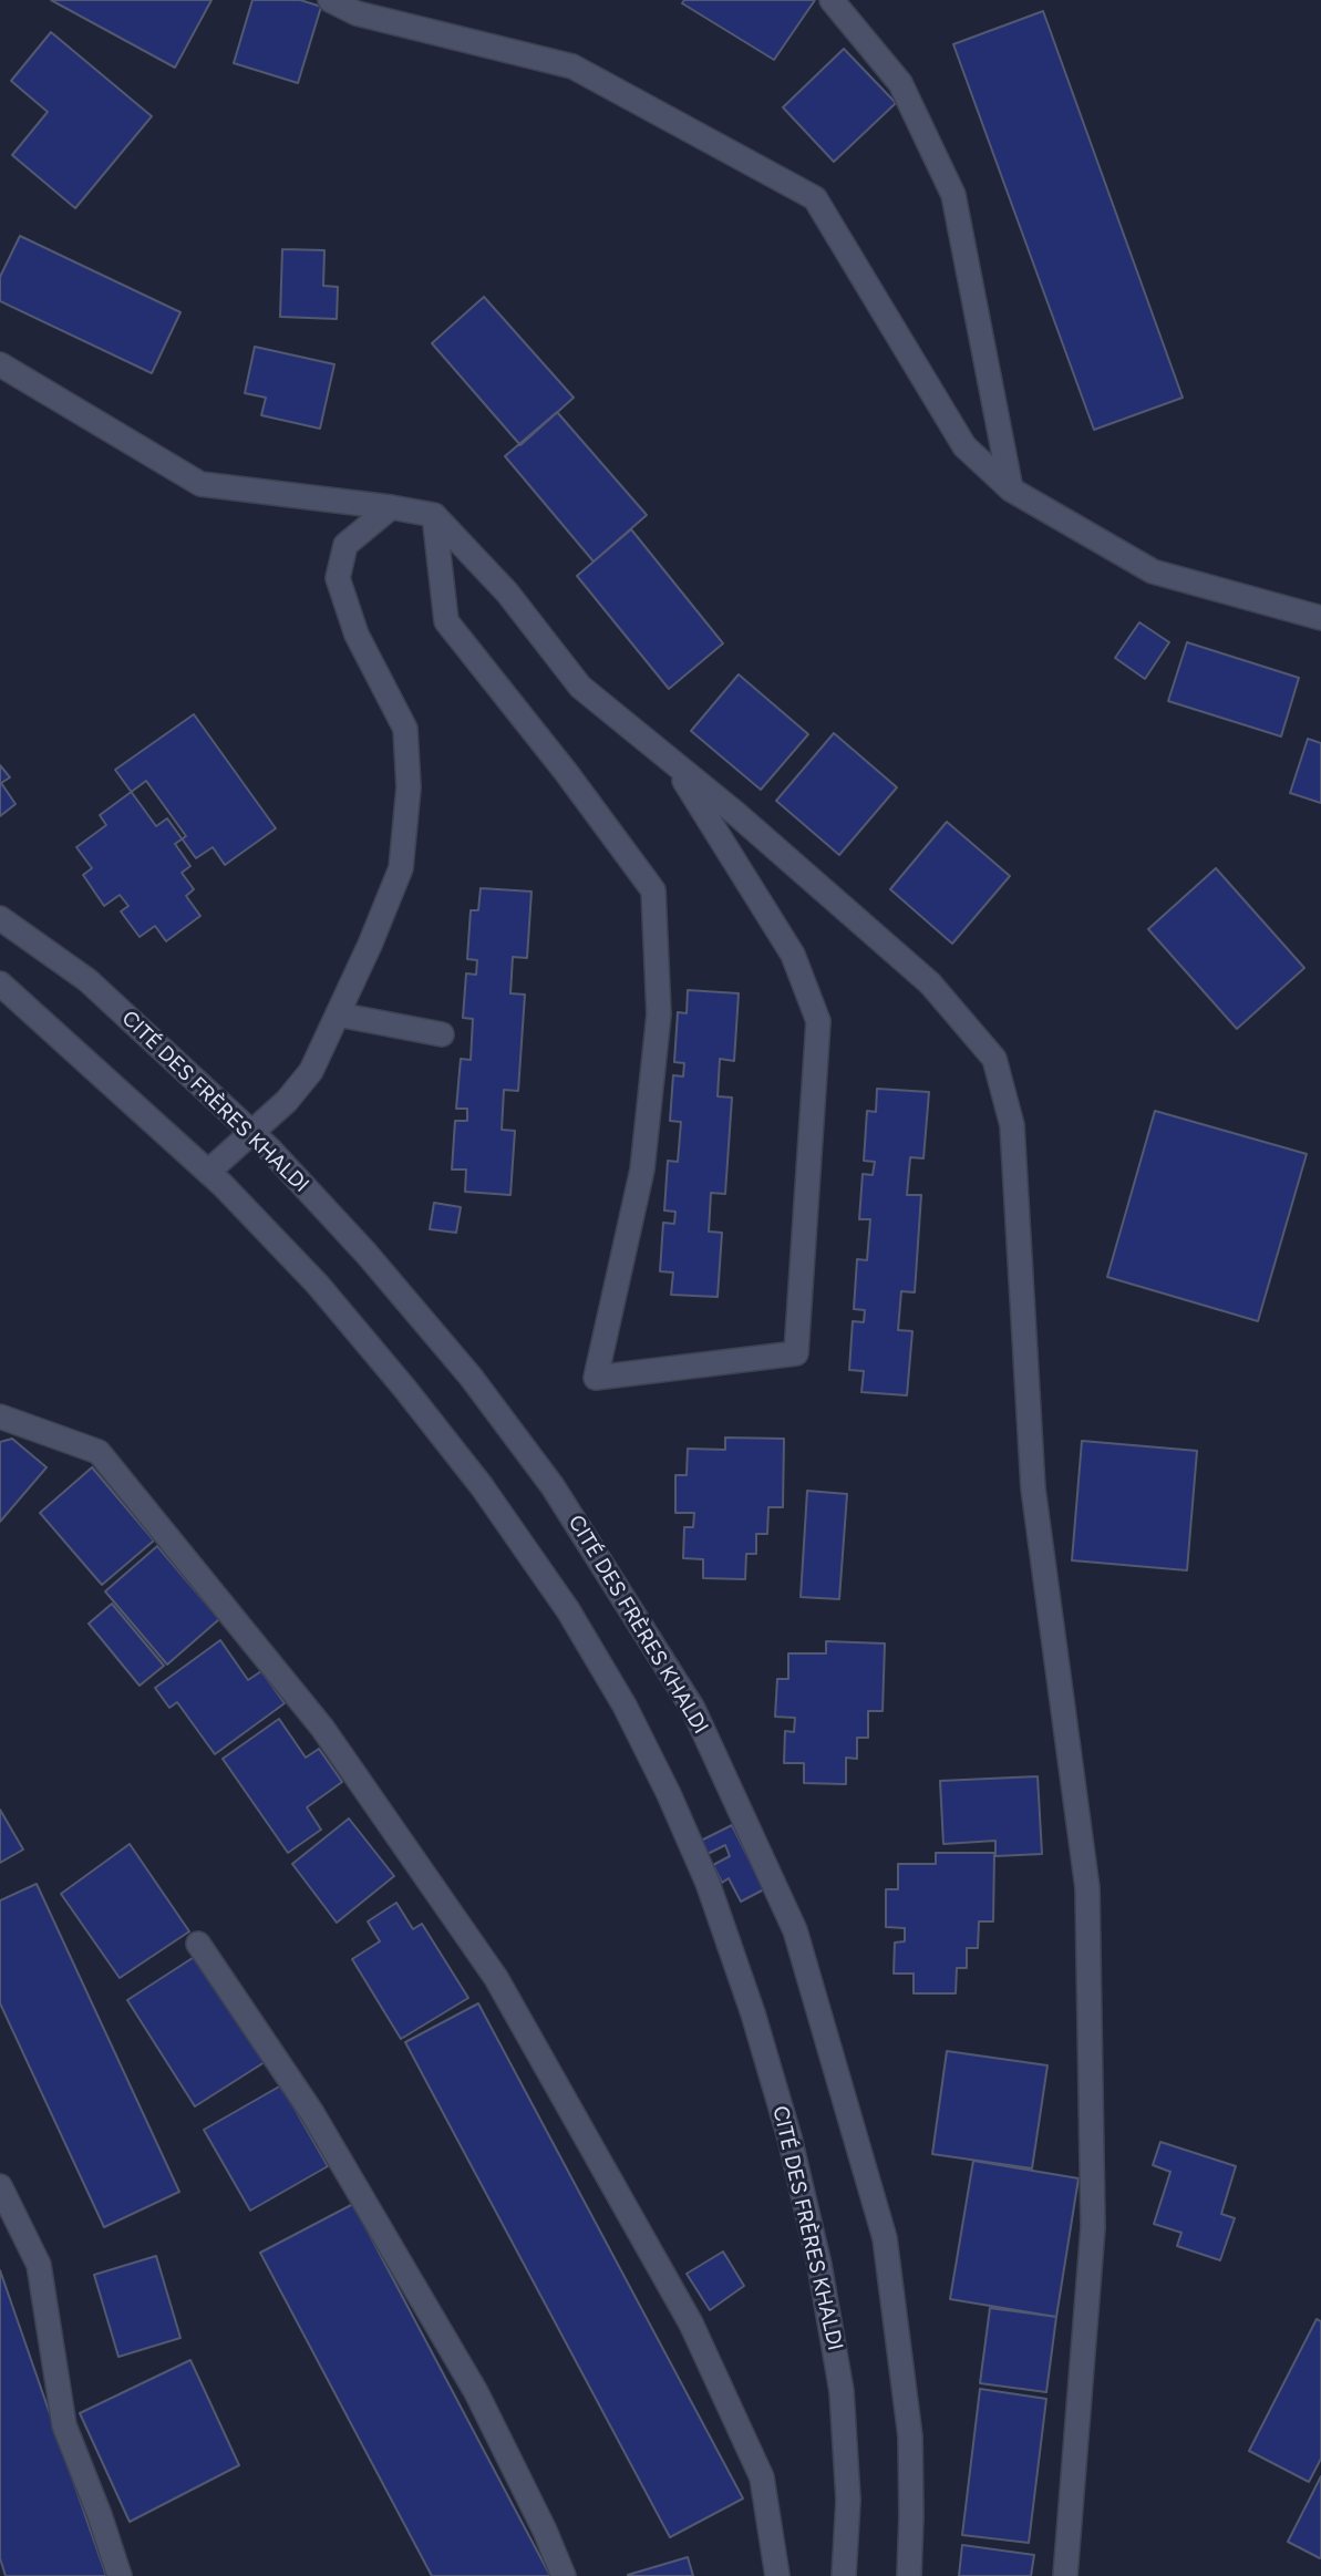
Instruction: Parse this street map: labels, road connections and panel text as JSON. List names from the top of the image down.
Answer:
{
  "streets": {
    "street": ["CITÉ DES FRÈRES KHALDI"]
  }
}
